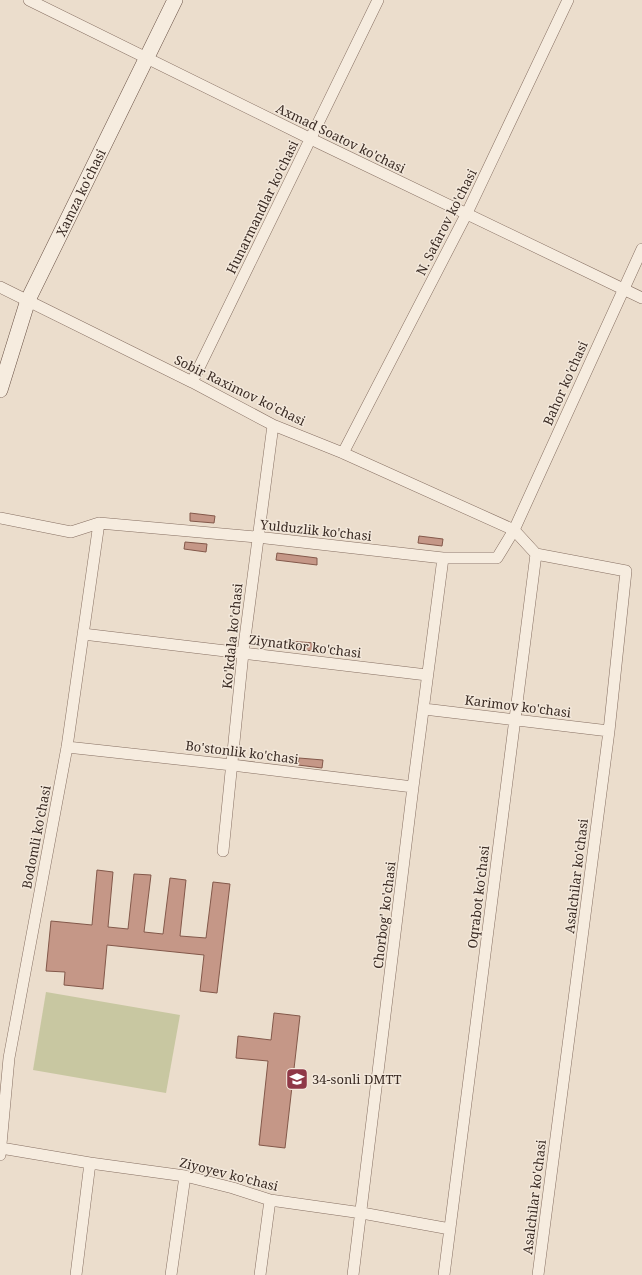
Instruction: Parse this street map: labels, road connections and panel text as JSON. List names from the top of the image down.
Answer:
{
  "streets": {
    "main road": ["Xamza ko'chasi"],
    "street": [
      "Axmad Soatov ko'chasi",
      "Hunarmandlar ko'chasi",
      "N. Safarov ko'chasi",
      "Bahor ko'chasi",
      "Sobir Raximov ko'chasi",
      "Yulduzlik ko'chasi",
      "Ko'kdala ko'chasi",
      "Ziynatkor ko'chasi",
      "Karimov ko'chasi",
      "Bo'stonlik ko'chasi",
      "Bodomli ko'chasi",
      "Asalchilar ko'chasi",
      "Oqrabot ko'chasi",
      "Chorbog' ko'chasi",
      "Ziyoyev ko'chasi"
    ]
  },
  "crossings": [
    ["Axmad Soatov ko'chasi", "Xamza ko'chasi"],
    ["Axmad Soatov ko'chasi", "Hunarmandlar ko'chasi"],
    ["Axmad Soatov ko'chasi", "N. Safarov ko'chasi"],
    ["Axmad Soatov ko'chasi", "Bahor ko'chasi"],
    ["Xamza ko'chasi", "Sobir Raximov ko'chasi"],
    ["Hunarmandlar ko'chasi", "Sobir Raximov ko'chasi"],
    ["N. Safarov ko'chasi", "Sobir Raximov ko'chasi"],
    ["Bahor ko'chasi", "Sobir Raximov ko'chasi"],
    ["Bahor ko'chasi", "Yulduzlik ko'chasi"],
    ["Sobir Raximov ko'chasi", "Yulduzlik ko'chasi"],
    ["Sobir Raximov ko'chasi", "Ko'kdala ko'chasi"],
    ["Yulduzlik ko'chasi", "Ko'kdala ko'chasi"],
    ["Yulduzlik ko'chasi", "Bodomli ko'chasi"],
    ["Yulduzlik ko'chasi", "Chorbog' ko'chasi"],
    ["Ko'kdala ko'chasi", "Ziynatkor ko'chasi"],
    ["Ko'kdala ko'chasi", "Bo'stonlik ko'chasi"],
    ["Ziynatkor ko'chasi", "Bodomli ko'chasi"],
    ["Ziynatkor ko'chasi", "Chorbog' ko'chasi"],
    ["Karimov ko'chasi", "Asalchilar ko'chasi"],
    ["Karimov ko'chasi", "Oqrabot ko'chasi"],
    ["Karimov ko'chasi", "Chorbog' ko'chasi"],
    ["Bo'stonlik ko'chasi", "Bodomli ko'chasi"],
    ["Bo'stonlik ko'chasi", "Chorbog' ko'chasi"],
    ["Bodomli ko'chasi", "Ziyoyev ko'chasi"],
    ["Asalchilar ko'chasi", "Oqrabot ko'chasi"],
    ["Oqrabot ko'chasi", "Ziyoyev ko'chasi"],
    ["Chorbog' ko'chasi", "Ziyoyev ko'chasi"]
  ],
  "places": {
    "school or university": ["34-sonli DMTT"]
  }
}
